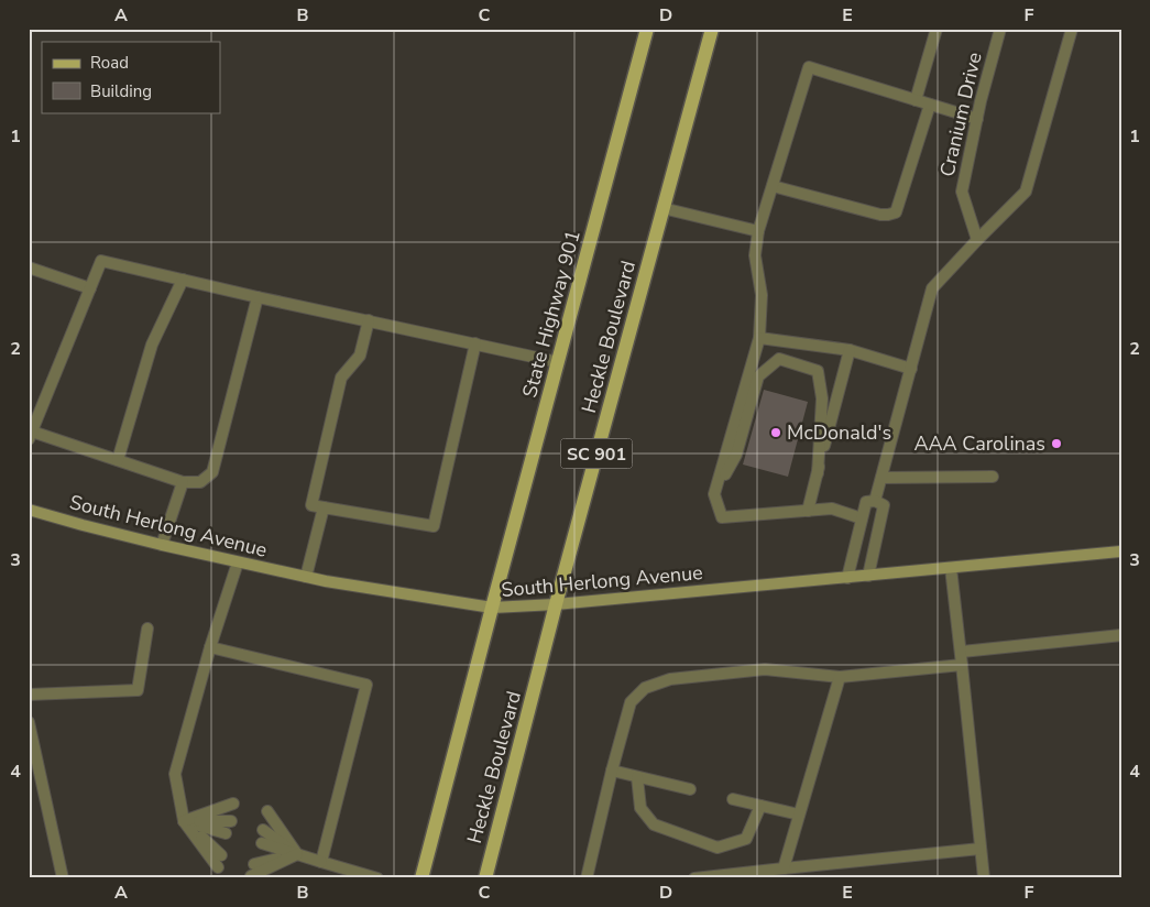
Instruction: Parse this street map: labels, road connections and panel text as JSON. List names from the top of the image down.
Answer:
{
  "streets": {
    "main road": ["State Highway 901", "Heckle Boulevard", "SC 901"],
    "street": ["Cranium Drive", "South Herlong Avenue"]
  },
  "crossings": [
    ["State Highway 901", "SC 901"],
    ["State Highway 901", "South Herlong Avenue"],
    ["Heckle Boulevard", "South Herlong Avenue"],
    ["SC 901", "South Herlong Avenue"]
  ],
  "places": ["McDonald's", "AAA Carolinas"],
  "legend": ["Road", "Building"],
  "grid": {
    "columns": [
      "A",
      "B",
      "C",
      "D",
      "E",
      "F"
    ],
    "rows": [
      "1",
      "2",
      "3",
      "4"
    ]
  }
}
